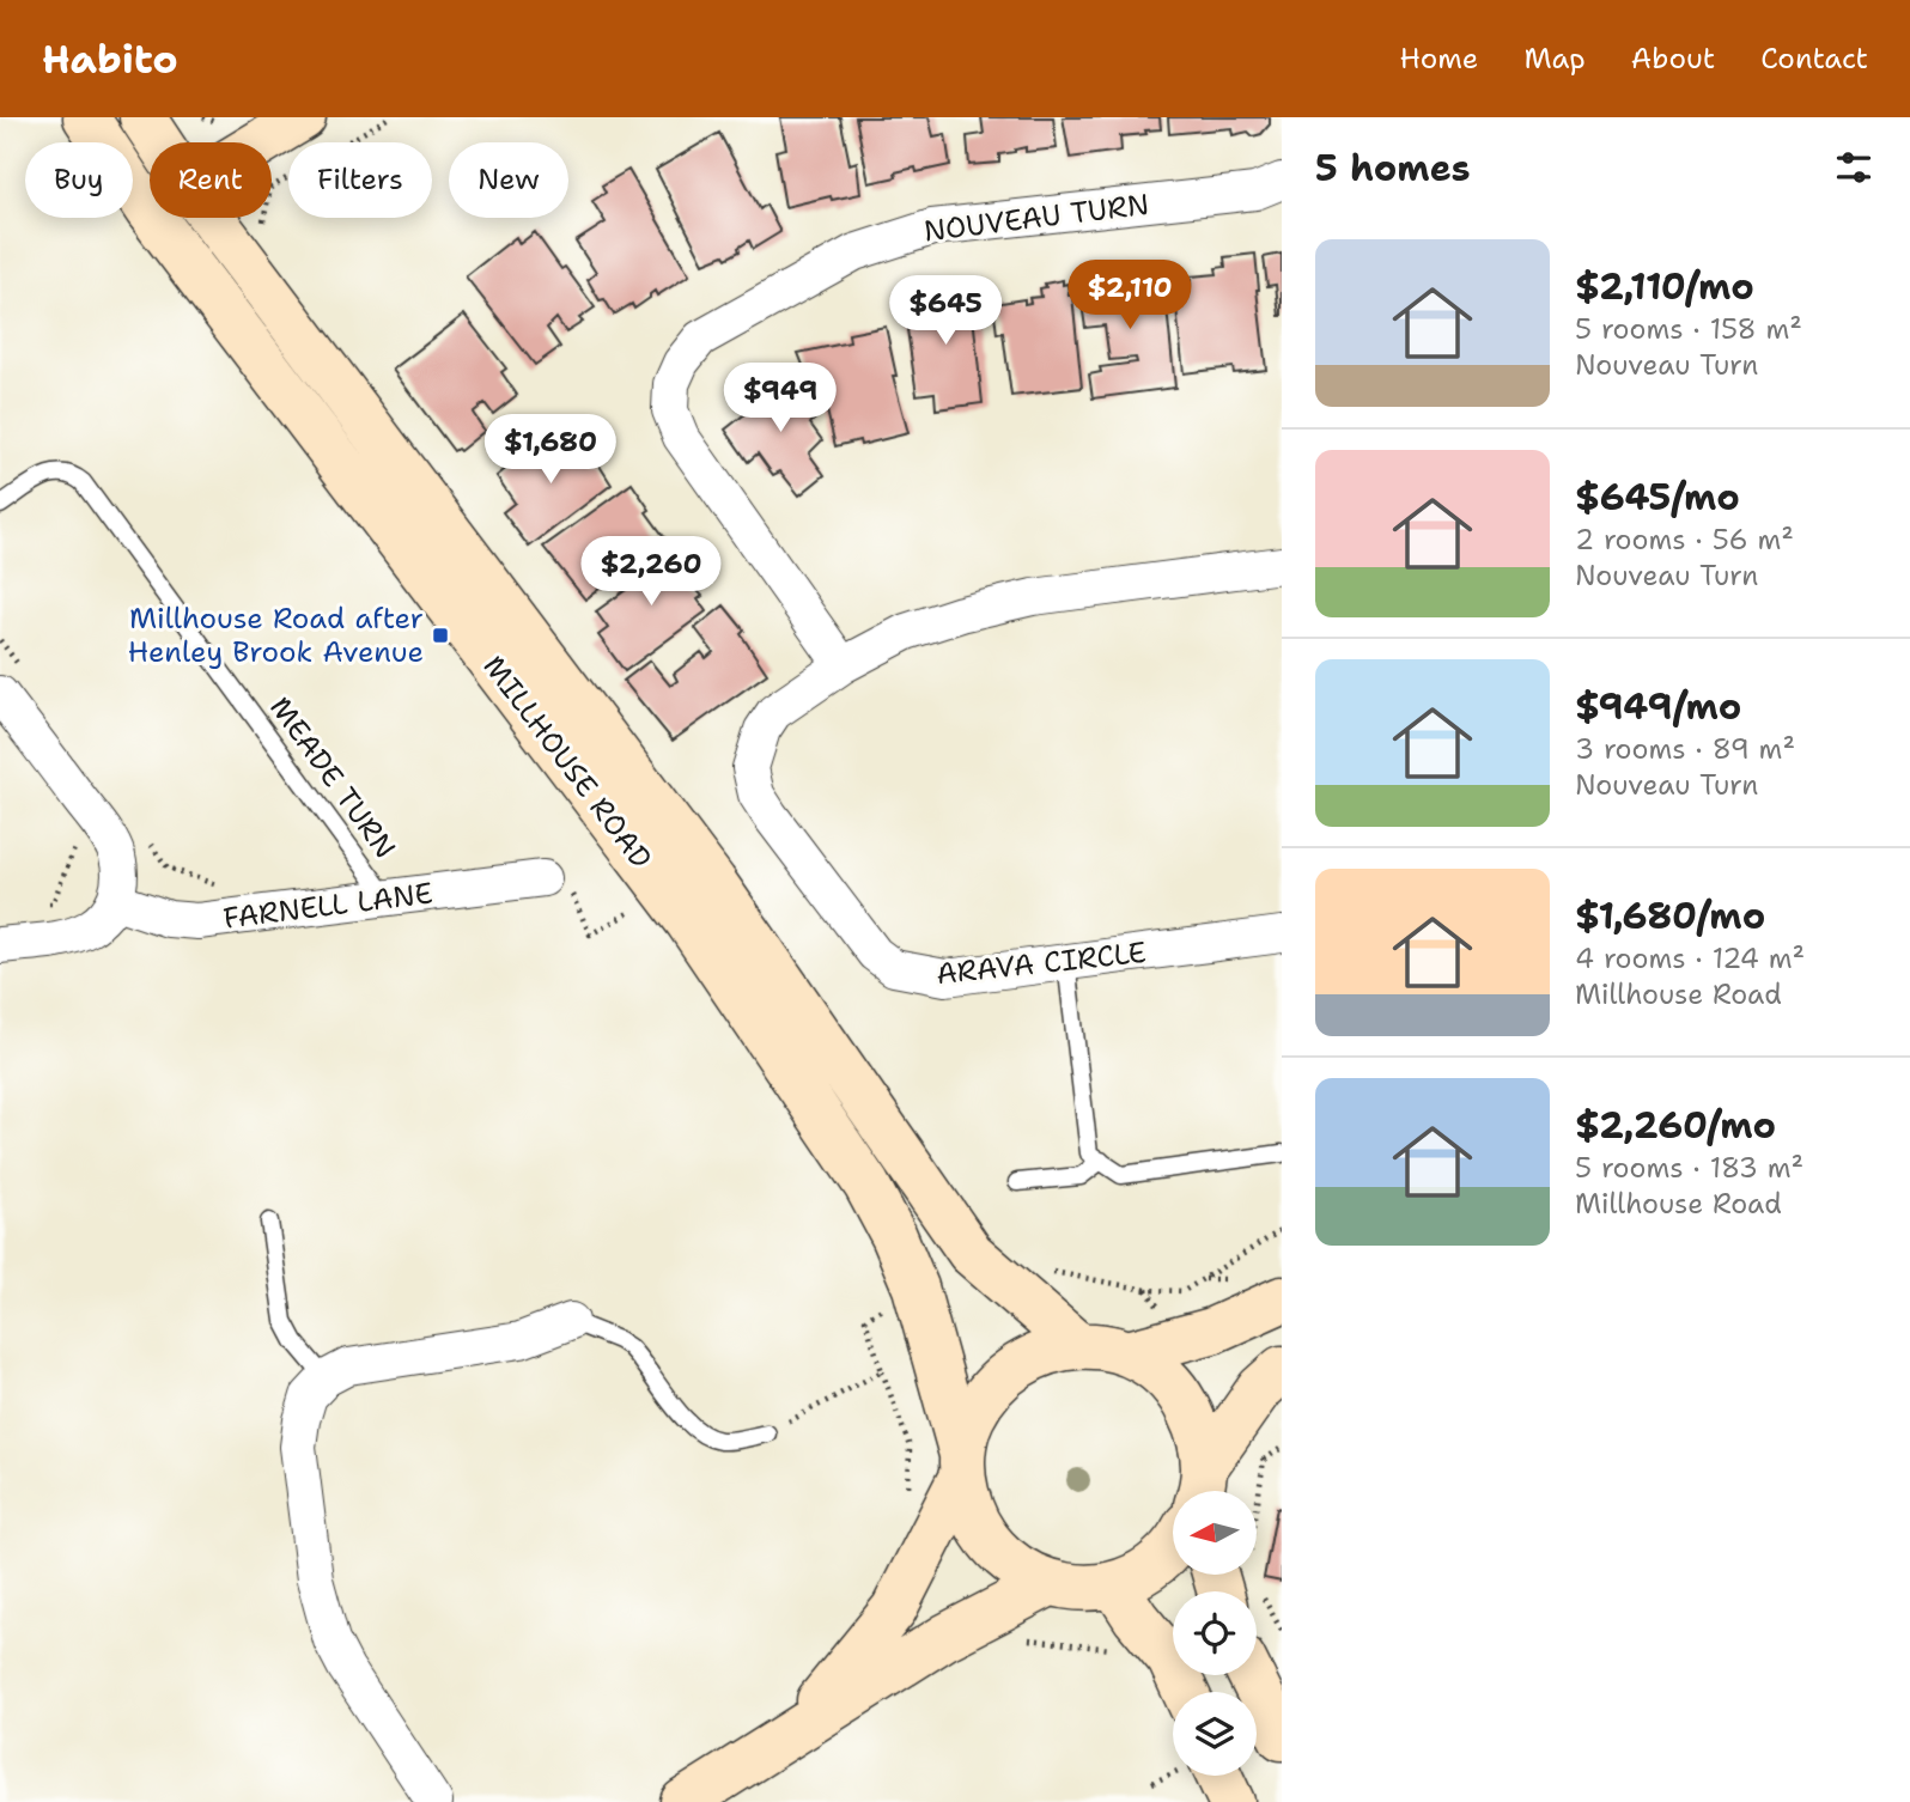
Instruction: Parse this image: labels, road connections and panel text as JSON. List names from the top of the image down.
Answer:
{
  "streets": {
    "main road": ["MILLHOUSE ROAD"],
    "street": ["NOUVEAU TURN", "FARNELL LANE", "ARAVA CIRCLE"],
    "lane": ["MEADE TURN"]
  },
  "crossings": [
    ["NOUVEAU TURN", "ARAVA CIRCLE"],
    ["MEADE TURN", "FARNELL LANE"]
  ],
  "places": {
    "transit": ["Millhouse Road after Henley Brook Avenue"]
  },
  "north": "left",
  "page": {
    "header": "Habito",
    "nav": [
      "Home",
      "Map",
      "About",
      "Contact"
    ],
    "heading": "5 homes",
    "chip": [
      "Buy",
      "Rent",
      "Filters",
      "New"
    ],
    "list": [
      {
        "name": "$2,110/mo",
        "note": "5 rooms · 158 m² · Nouveau Turn"
      },
      {
        "name": "$645/mo",
        "note": "2 rooms · 56 m² · Nouveau Turn"
      },
      {
        "name": "$949/mo",
        "note": "3 rooms · 89 m² · Nouveau Turn"
      },
      {
        "name": "$1,680/mo",
        "note": "4 rooms · 124 m² · Millhouse Road"
      },
      {
        "name": "$2,260/mo",
        "note": "5 rooms · 183 m² · Millhouse Road"
      }
    ],
    "price": [
      "$2,110",
      "$645",
      "$949",
      "$1,680",
      "$2,260"
    ]
  }
}
